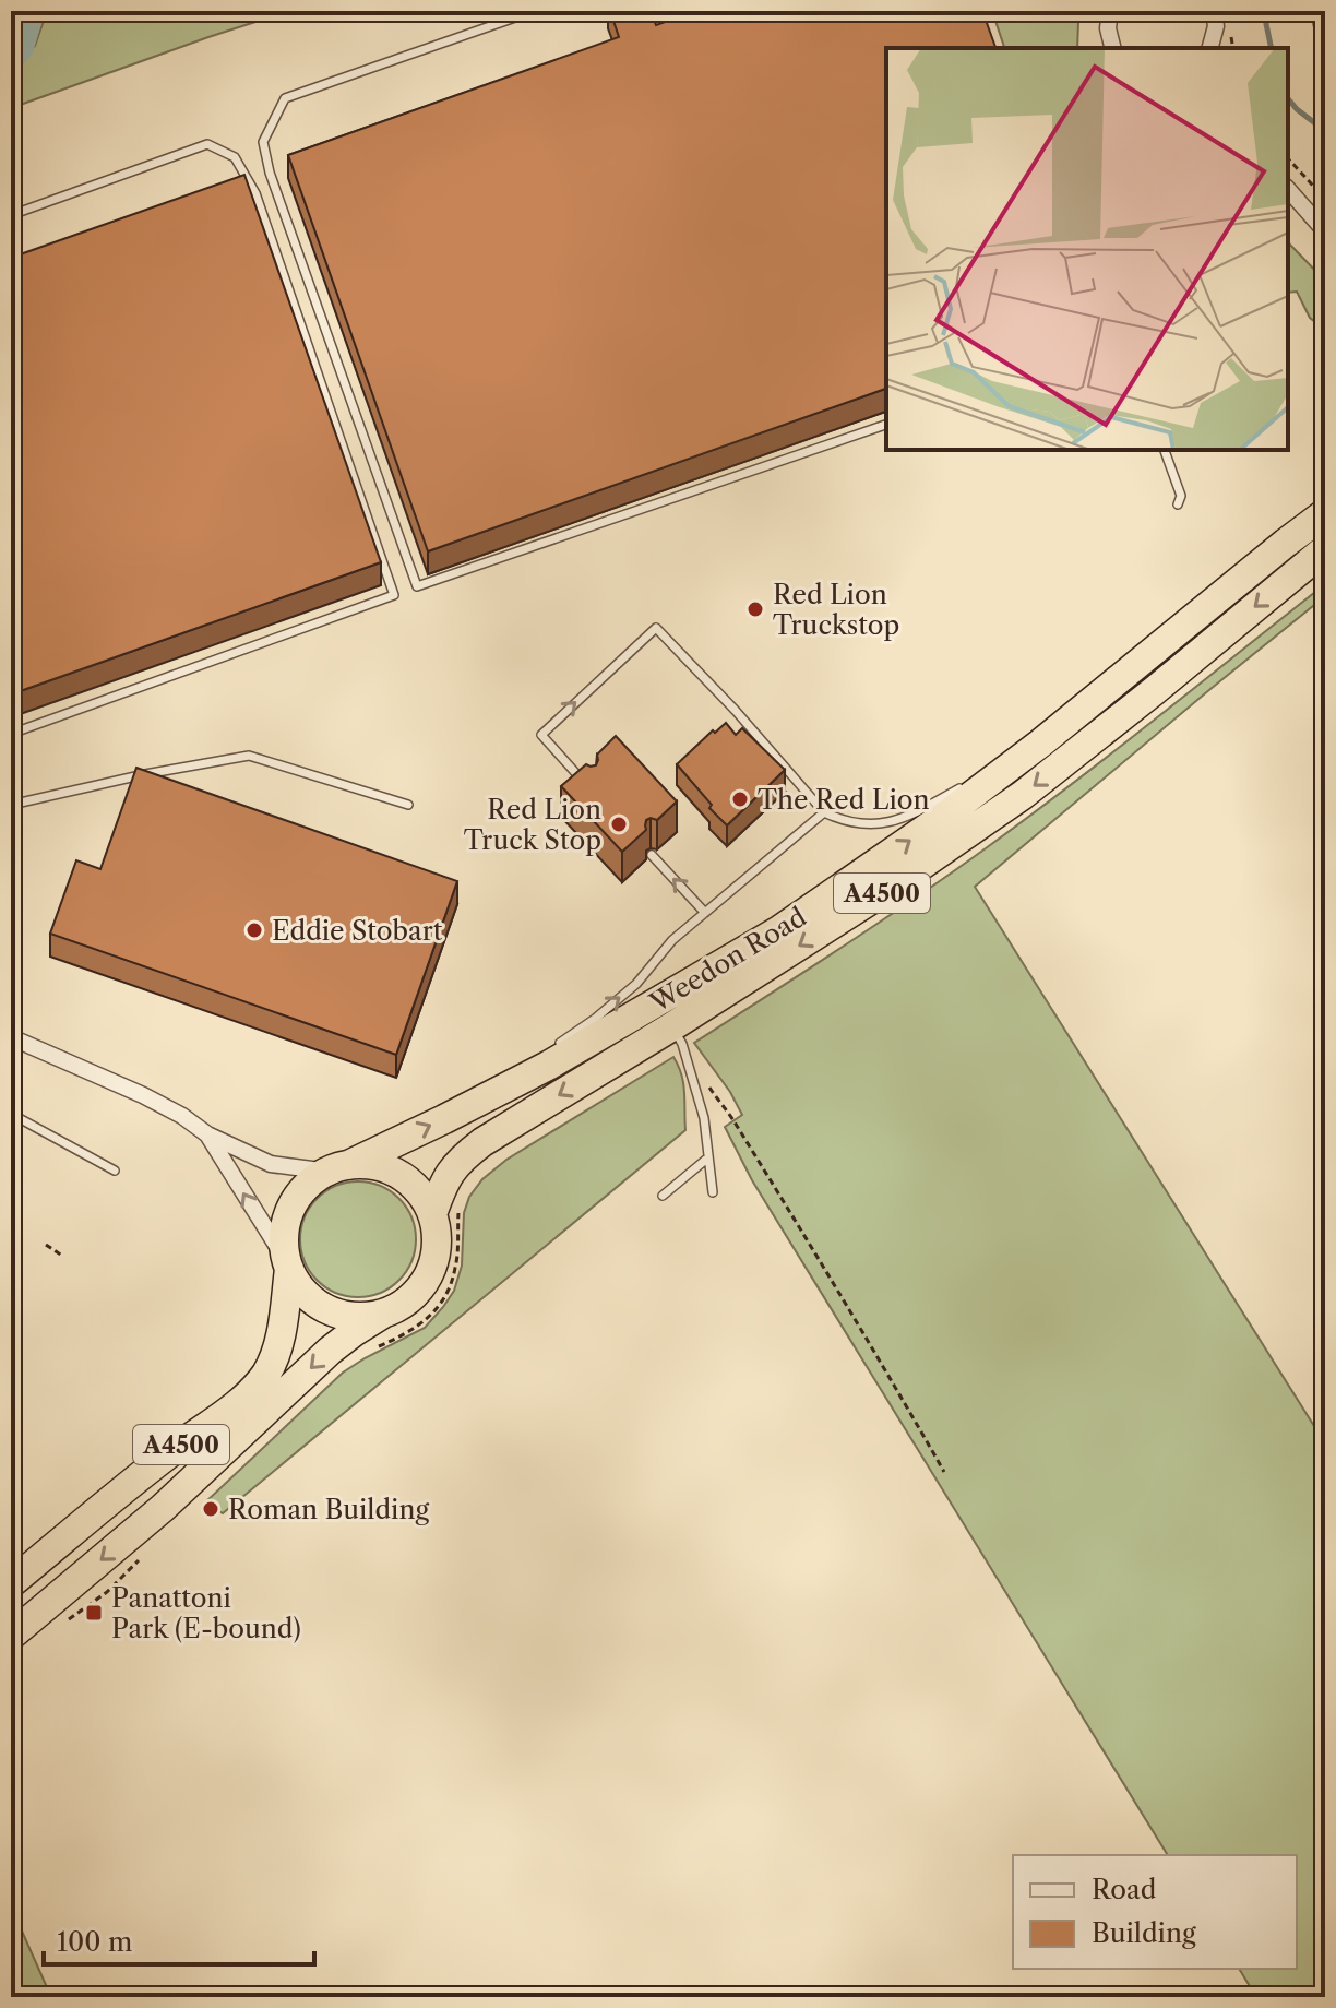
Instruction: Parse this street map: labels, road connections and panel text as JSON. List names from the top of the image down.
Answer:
{
  "streets": {
    "highway": ["A4500", "Weedon Road"]
  },
  "crossings": [
    ["A4500", "Weedon Road"]
  ],
  "places": {
    "other": [
      "Red Lion Truckstop",
      "The Red Lion",
      "Red Lion Truck Stop",
      "Eddie Stobart",
      "Roman Building"
    ],
    "transit": ["Panattoni Park (E-bound)"]
  },
  "legend": ["Road", "Building"],
  "scale_bar": "100 m"
}
